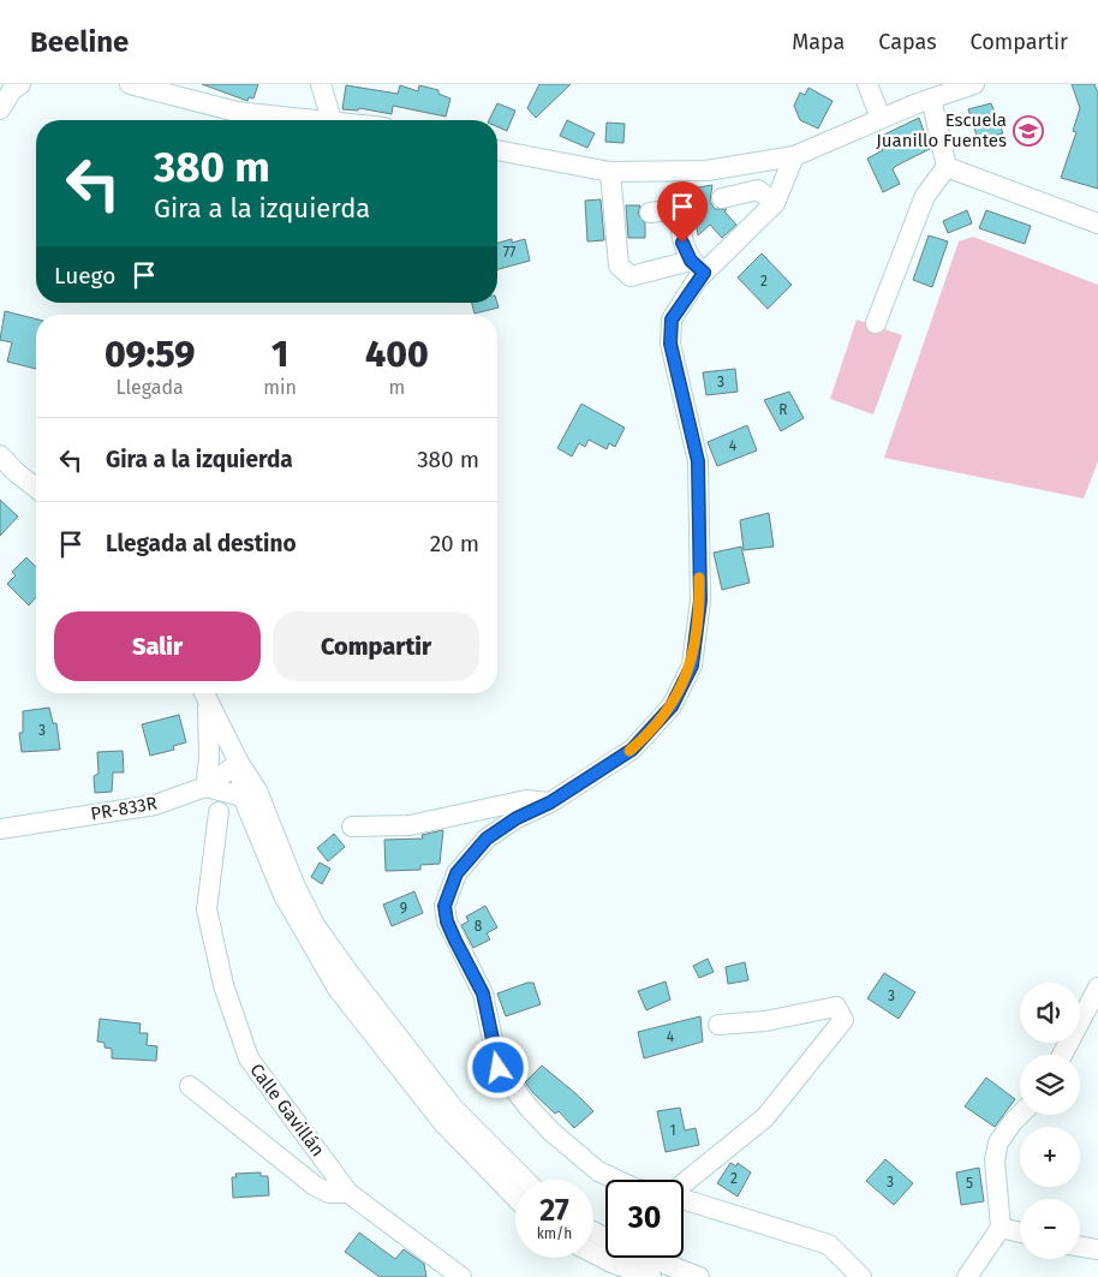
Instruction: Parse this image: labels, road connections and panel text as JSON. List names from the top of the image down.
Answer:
{
  "streets": {
    "street": ["PR-833R", "Calle Gavillán"]
  },
  "places": {
    "school or university": ["Escuela Juanillo Fuentes"]
  },
  "house_numbers": [
    "77",
    "2",
    "3",
    "R",
    "4",
    "3",
    "9",
    "8",
    "3",
    "4",
    "1",
    "2",
    "3",
    "5"
  ],
  "page": {
    "header": "Beeline",
    "nav": ["Mapa", "Capas", "Compartir"],
    "turn": ["380 m", "Gira a la izquierda"],
    "then": "Luego",
    "eta": [
      "09:59",
      "Llegada",
      "1",
      "min",
      "400",
      "m"
    ],
    "list": [
      {
        "name": "Gira a la izquierda",
        "value": "380 m"
      },
      {
        "name": "Llegada al destino",
        "value": "20 m"
      }
    ],
    "buttons": ["Salir", "Compartir"],
    "map_buttons": ["+", "−"],
    "speed": "27 km/h",
    "limit": "30"
  }
}
